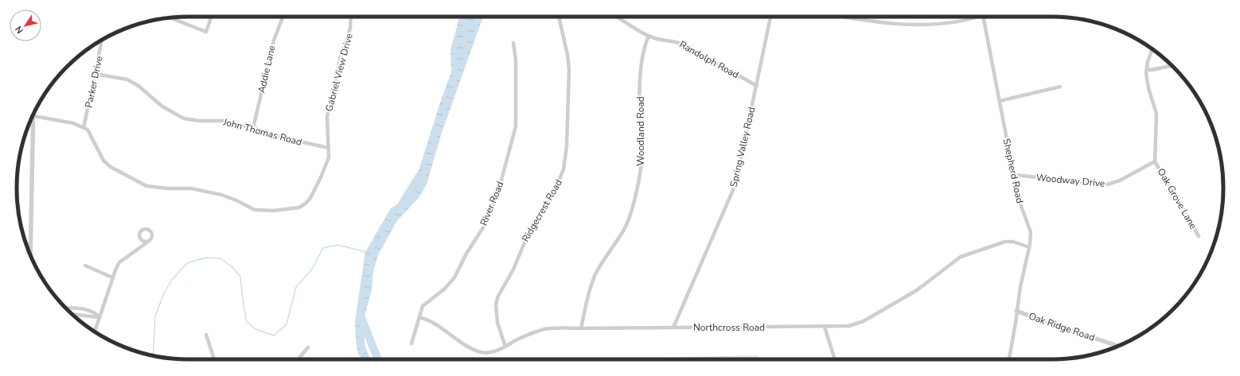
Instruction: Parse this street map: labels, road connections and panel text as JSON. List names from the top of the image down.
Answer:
{
  "streets": {
    "street": [
      "Randolph Road",
      "Addie Lane",
      "Gabriel View Drive",
      "Parker Drive",
      "Woodland Road",
      "John Thomas Road",
      "Spring Valley Road",
      "Shepherd Road",
      "Woodway Drive",
      "Oak Grove Lane",
      "River Road",
      "Ridgecrest Road",
      "Oak Ridge Road",
      "Northcross Road"
    ]
  },
  "crossings": [
    ["Randolph Road", "Woodland Road"],
    ["Randolph Road", "Spring Valley Road"],
    ["Addie Lane", "John Thomas Road"],
    ["Gabriel View Drive", "Parker Drive"],
    ["Gabriel View Drive", "John Thomas Road"],
    ["Parker Drive", "John Thomas Road"],
    ["Woodland Road", "Northcross Road"],
    ["Spring Valley Road", "Northcross Road"],
    ["Shepherd Road", "Woodway Drive"],
    ["Shepherd Road", "Oak Ridge Road"],
    ["Shepherd Road", "Northcross Road"],
    ["Woodway Drive", "Oak Grove Lane"],
    ["River Road", "Northcross Road"],
    ["Ridgecrest Road", "Northcross Road"]
  ],
  "north": "bottom left"
}
